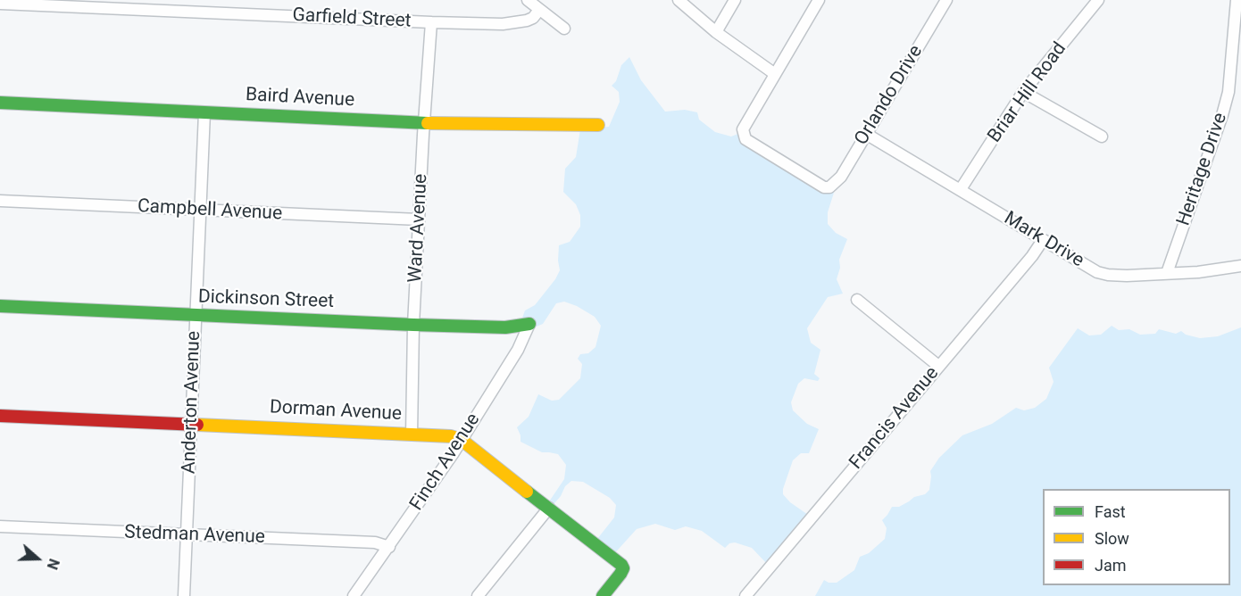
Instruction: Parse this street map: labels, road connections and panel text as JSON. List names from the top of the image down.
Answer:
{
  "streets": {
    "street": [
      "Garfield Street",
      "Briar Hill Road",
      "Orlando Drive",
      "Baird Avenue",
      "Heritage Drive",
      "Campbell Avenue",
      "Ward Avenue",
      "Mark Drive",
      "Dickinson Street",
      "Anderton Avenue",
      "Dorman Avenue",
      "Francis Avenue",
      "Finch Avenue",
      "Stedman Avenue"
    ]
  },
  "crossings": [
    ["Garfield Street", "Ward Avenue"],
    ["Briar Hill Road", "Mark Drive"],
    ["Orlando Drive", "Mark Drive"],
    ["Baird Avenue", "Ward Avenue"],
    ["Baird Avenue", "Anderton Avenue"],
    ["Heritage Drive", "Mark Drive"],
    ["Campbell Avenue", "Ward Avenue"],
    ["Campbell Avenue", "Anderton Avenue"],
    ["Ward Avenue", "Dickinson Street"],
    ["Ward Avenue", "Dorman Avenue"],
    ["Mark Drive", "Francis Avenue"],
    ["Dickinson Street", "Anderton Avenue"],
    ["Dickinson Street", "Finch Avenue"],
    ["Anderton Avenue", "Dorman Avenue"],
    ["Anderton Avenue", "Stedman Avenue"],
    ["Dorman Avenue", "Finch Avenue"],
    ["Finch Avenue", "Stedman Avenue"]
  ],
  "legend": ["Fast", "Slow", "Jam"],
  "north": "right"
}
